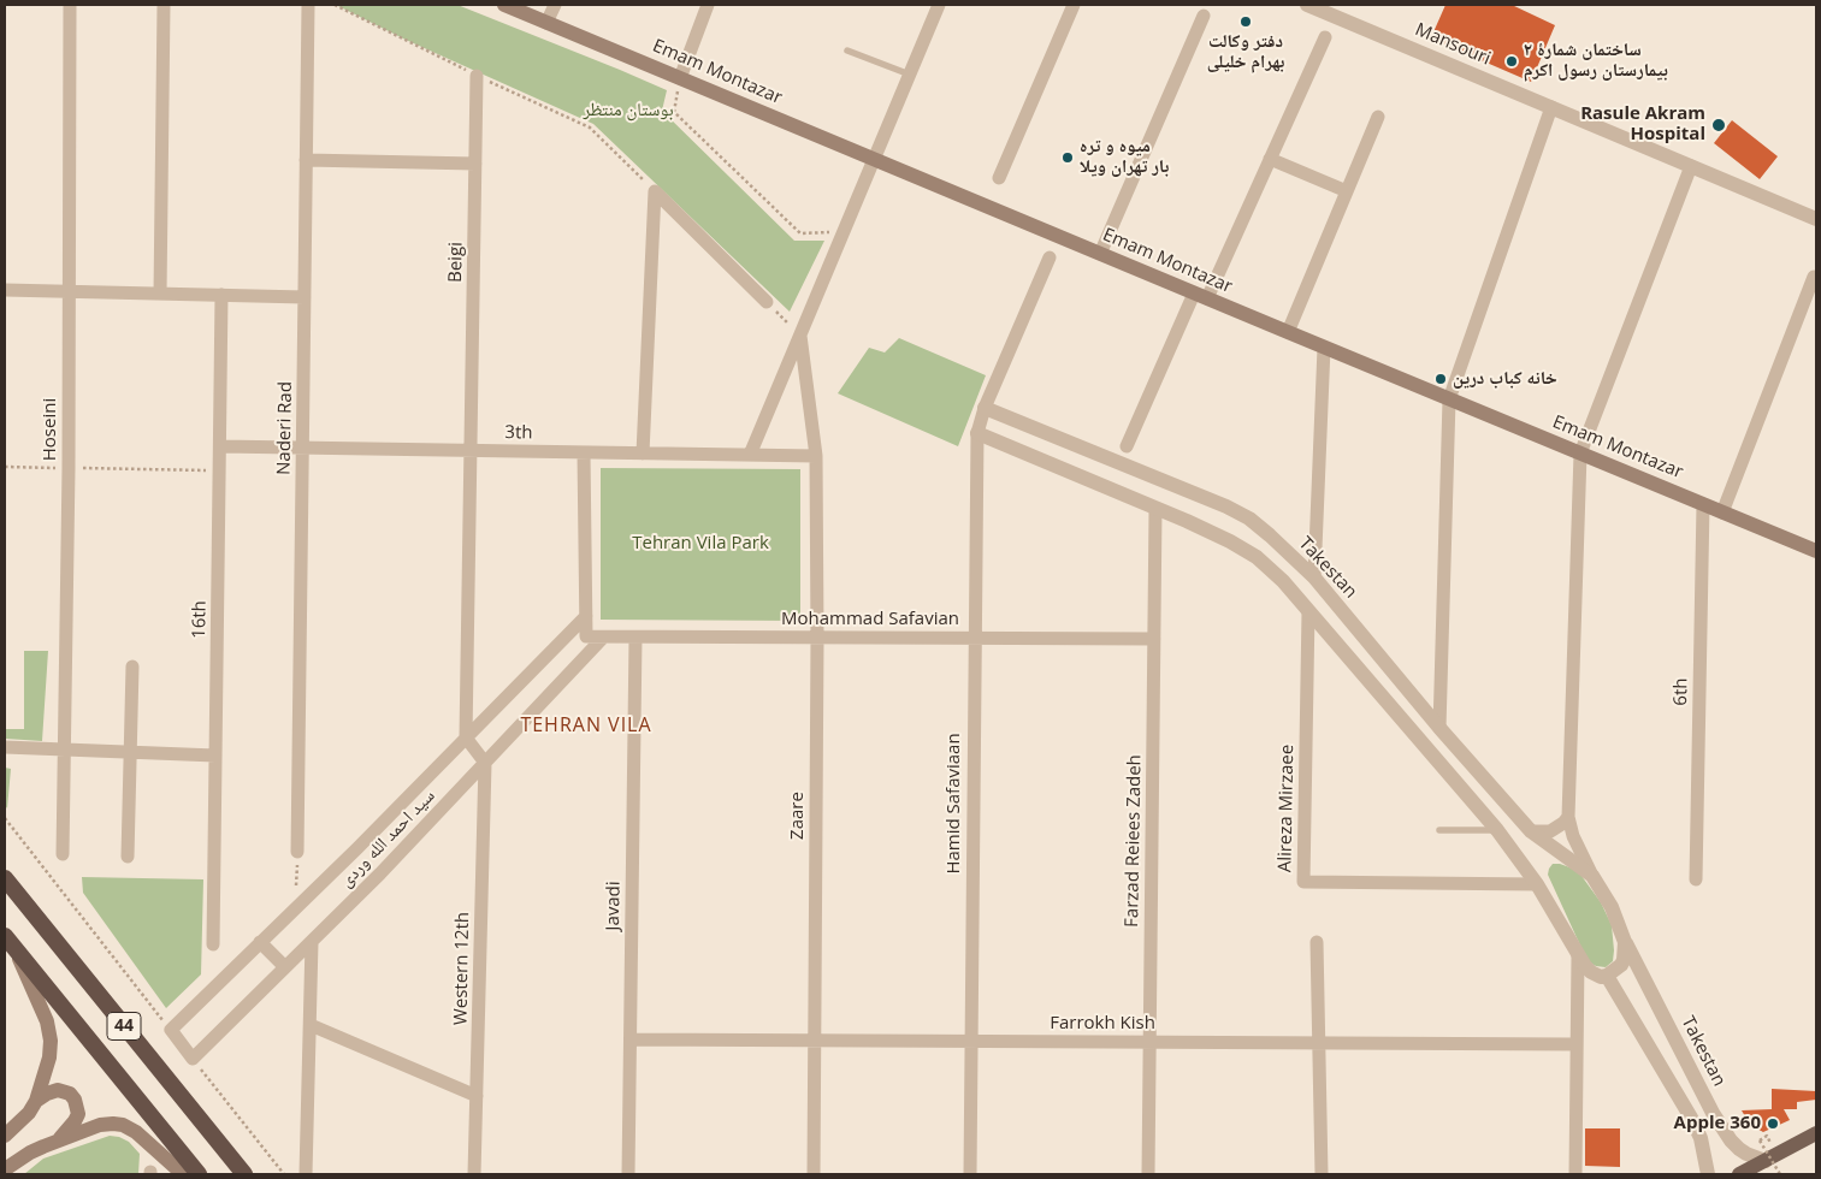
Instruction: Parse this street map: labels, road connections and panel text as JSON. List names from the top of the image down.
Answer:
{
  "streets": {
    "highway": ["44"],
    "main road": ["Emam Montazar"],
    "street": [
      "Mansouri",
      "Beigi",
      "Naderi Rad",
      "Hoseini",
      "3th",
      "Takestan",
      "16th",
      "Mohammad Safavian",
      "6th",
      "Hamid Safaviaan",
      "Alireza Mirzaee",
      "Zaare",
      "سید احمد الله وردی",
      "Farzad Reiees Zadeh",
      "Javadi",
      "Western 12th",
      "Farrokh Kish"
    ]
  },
  "crossings": [
    ["Emam Montazar", "6th"],
    ["Beigi", "3th"],
    ["Beigi", "سید احمد الله وردی"],
    ["Naderi Rad", "3th"],
    ["3th", "16th"],
    ["3th", "Zaare"],
    ["Takestan", "Hamid Safaviaan"],
    ["Mohammad Safavian", "Hamid Safaviaan"],
    ["Mohammad Safavian", "Zaare"],
    ["Mohammad Safavian", "سید احمد الله وردی"],
    ["Mohammad Safavian", "Farzad Reiees Zadeh"],
    ["Mohammad Safavian", "Javadi"],
    ["Hamid Safaviaan", "Farrokh Kish"],
    ["Zaare", "Farrokh Kish"],
    ["سید احمد الله وردی", "Western 12th"],
    ["Farzad Reiees Zadeh", "Farrokh Kish"],
    ["Javadi", "Farrokh Kish"]
  ],
  "districts": ["TEHRAN VILA"],
  "parks": ["بوستان منتظر", "Tehran Vila Park"],
  "places": [
    "دفتر وکالت بهرام خلیلی",
    "ساختمان شمارهٔ ۲ بیمارستان رسول اکرم",
    "Rasule Akram Hospital",
    "میوه و تره بار تهران ویلا",
    "خانه کباب درین",
    "Apple 360"
  ]
}
